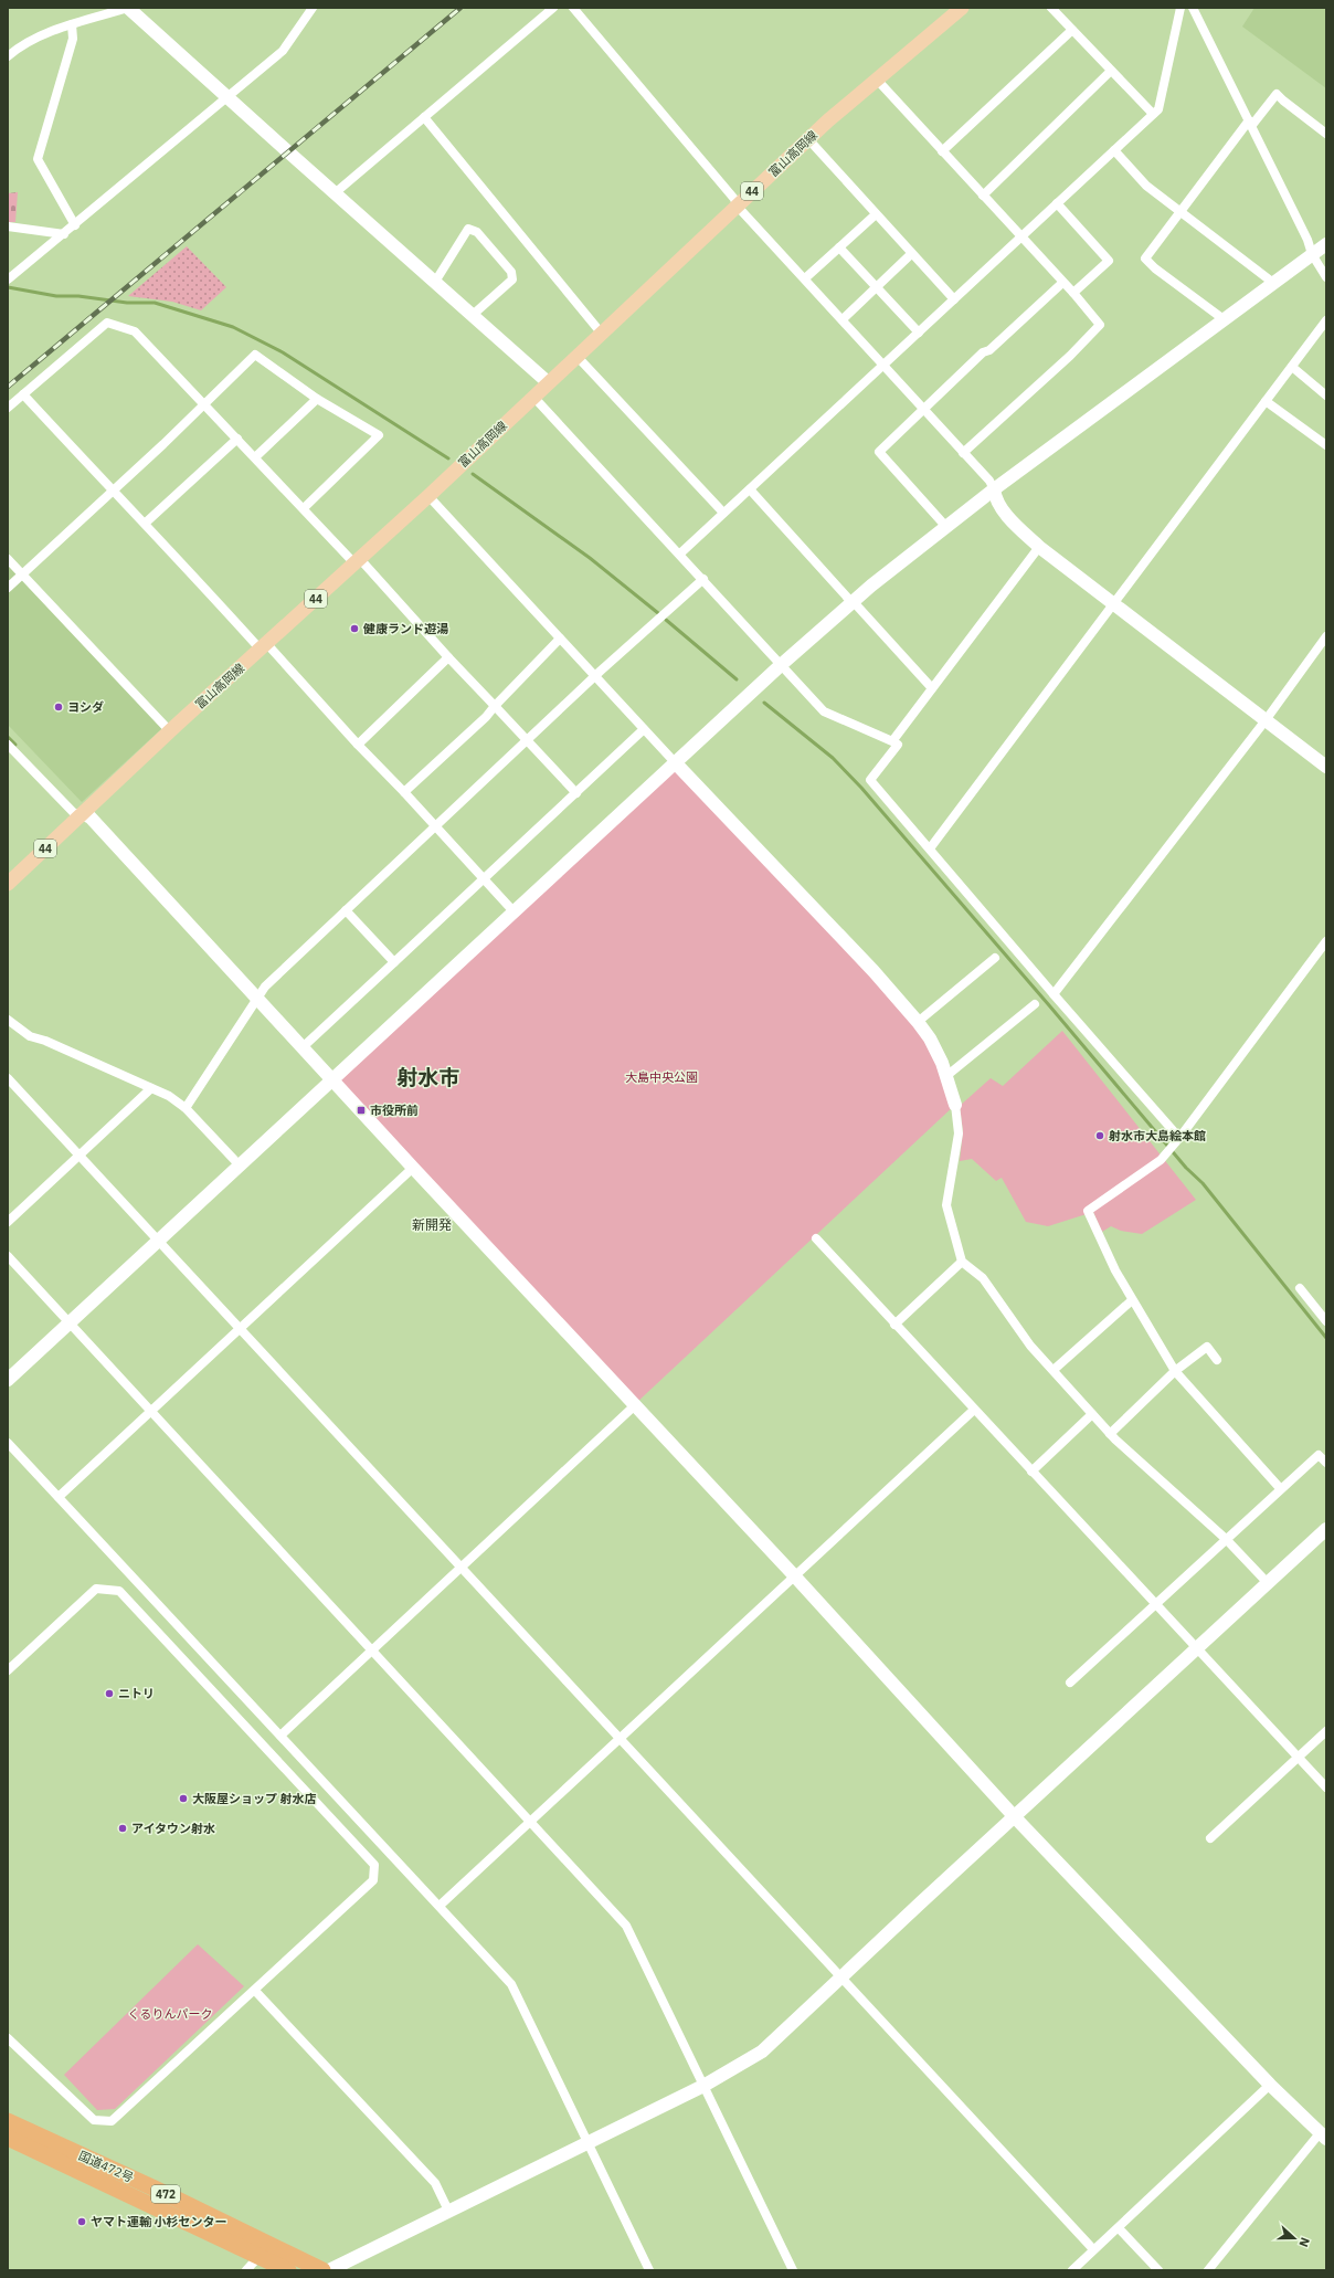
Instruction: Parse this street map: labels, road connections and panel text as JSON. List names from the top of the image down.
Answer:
{
  "streets": {
    "highway": ["国道472号", "472"],
    "main road": ["富山高岡線", "44"]
  },
  "districts": ["射水市", "新開発"],
  "parks": ["大島中央公園", "くるりんパーク"],
  "places": {
    "other": [
      "健康ランド遊湯",
      "ヨシダ",
      "射水市大島絵本館",
      "ニトリ",
      "大阪屋ショップ 射水店",
      "アイタウン射水",
      "ヤマト運輸 小杉センター"
    ],
    "transit": ["市役所前"]
  },
  "north": "right"
}
